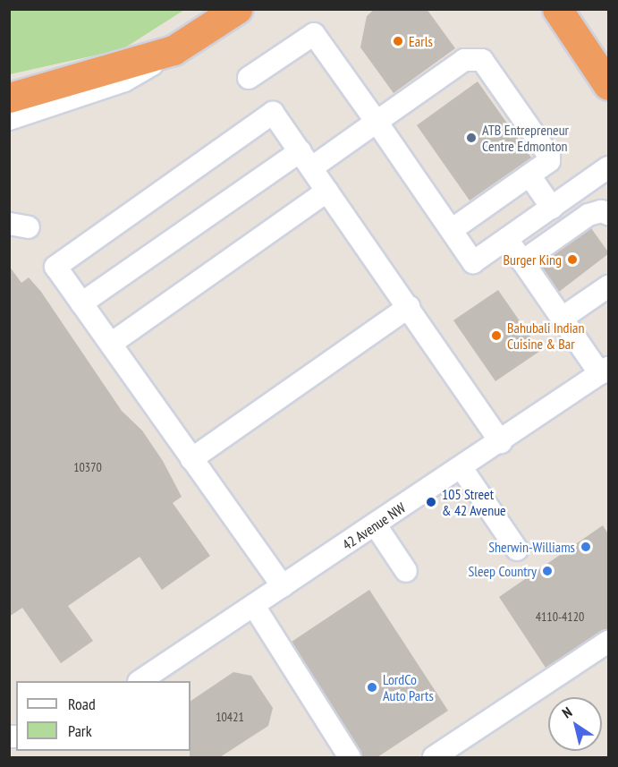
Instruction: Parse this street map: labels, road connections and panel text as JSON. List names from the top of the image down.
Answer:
{
  "streets": {
    "street": ["42 Avenue NW"]
  },
  "places": [
    "Earls",
    "ATB Entrepreneur Centre Edmonton",
    "Burger King",
    "Bahubali Indian Cuisine & Bar",
    "105 Street & 42 Avenue",
    "Sherwin-Williams",
    "Sleep Country",
    "LordCo Auto Parts"
  ],
  "house_numbers": ["10370", "4110-4120", "10421"],
  "legend": ["Road", "Park"],
  "north": "top left"
}
